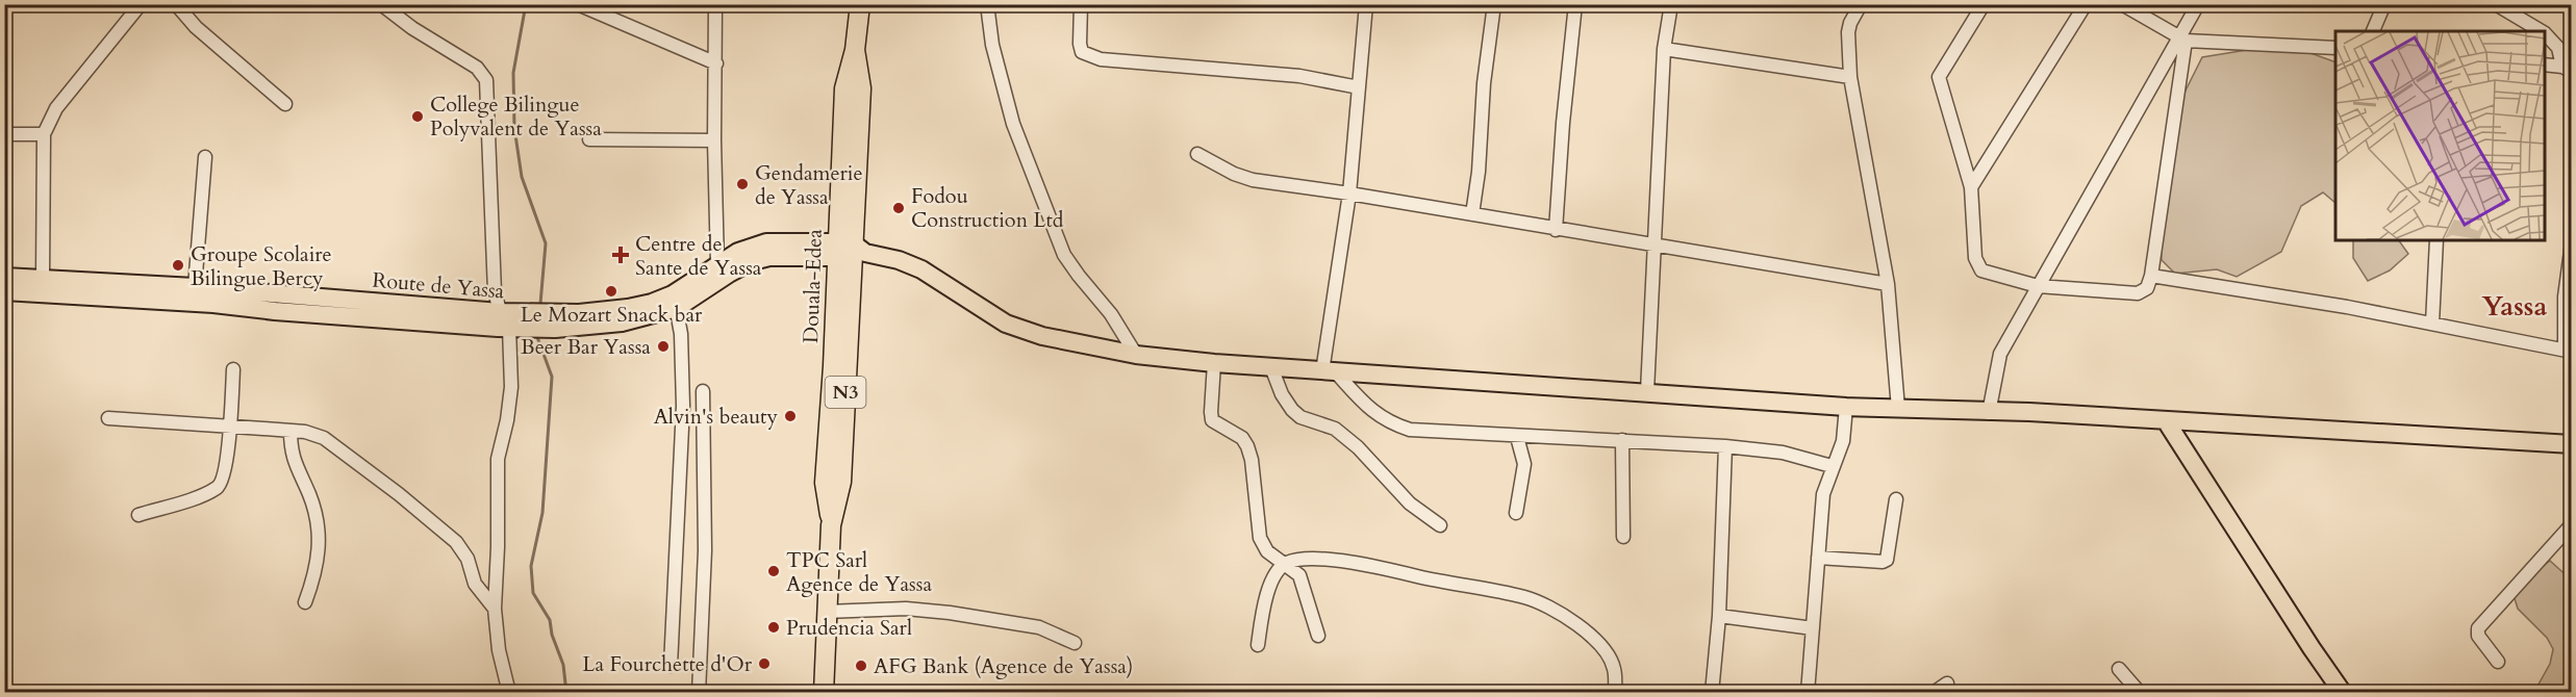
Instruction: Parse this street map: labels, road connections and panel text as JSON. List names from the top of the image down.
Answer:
{
  "streets": {
    "highway": ["Douala-Edea", "N3"],
    "main road": ["Route de Yassa"]
  },
  "crossings": [
    ["Route de Yassa", "Douala-Edea"]
  ],
  "districts": ["Yassa"],
  "places": {
    "other": [
      "College Bilingue Polyvalent de Yassa",
      "Gendamerie de Yassa",
      "Fodou Construction Ltd",
      "Groupe Scolaire Bilingue Bercy",
      "Le Mozart Snack bar",
      "Beer Bar Yassa",
      "Alvin's beauty",
      "TPC Sarl Agence de Yassa",
      "Prudencia Sarl",
      "La Fourchette d'Or",
      "AFG Bank (Agence de Yassa)"
    ],
    "health": ["Centre de Sante de Yassa"]
  }
}
